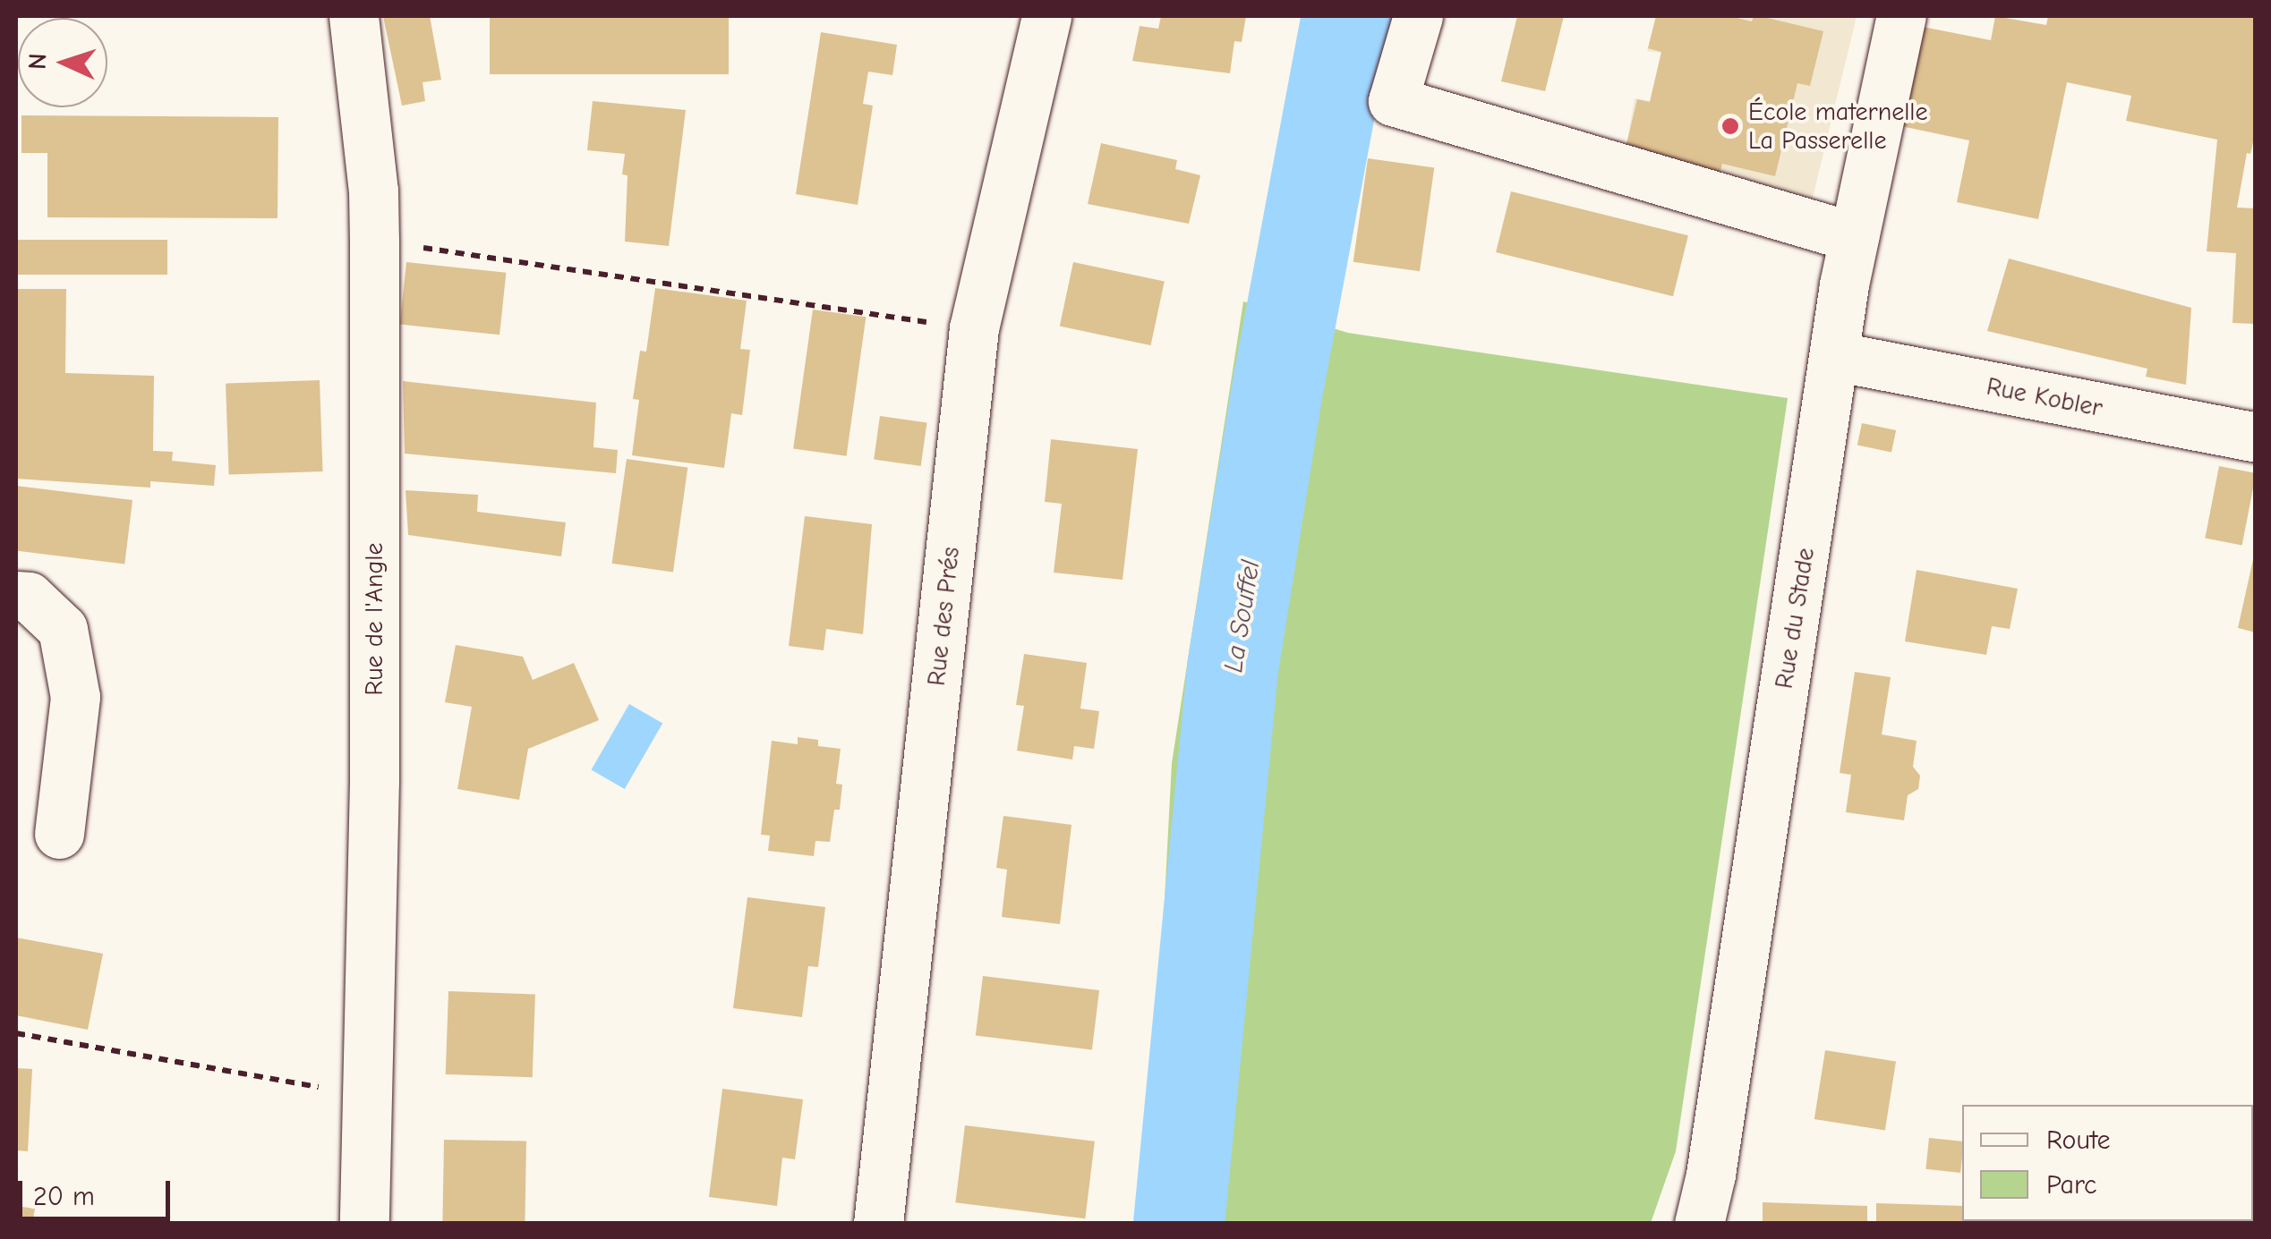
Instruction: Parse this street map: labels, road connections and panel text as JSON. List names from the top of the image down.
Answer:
{
  "streets": {
    "street": [
      "Rue Kobler",
      "Rue des Prés",
      "Rue du Stade",
      "Rue de l'Angle"
    ]
  },
  "crossings": [
    ["Rue Kobler", "Rue du Stade"]
  ],
  "water": ["La Souffel"],
  "places": ["École maternelle La Passerelle"],
  "legend": ["Route", "Parc"],
  "scale_bar": "20 m",
  "north": "left"
}
